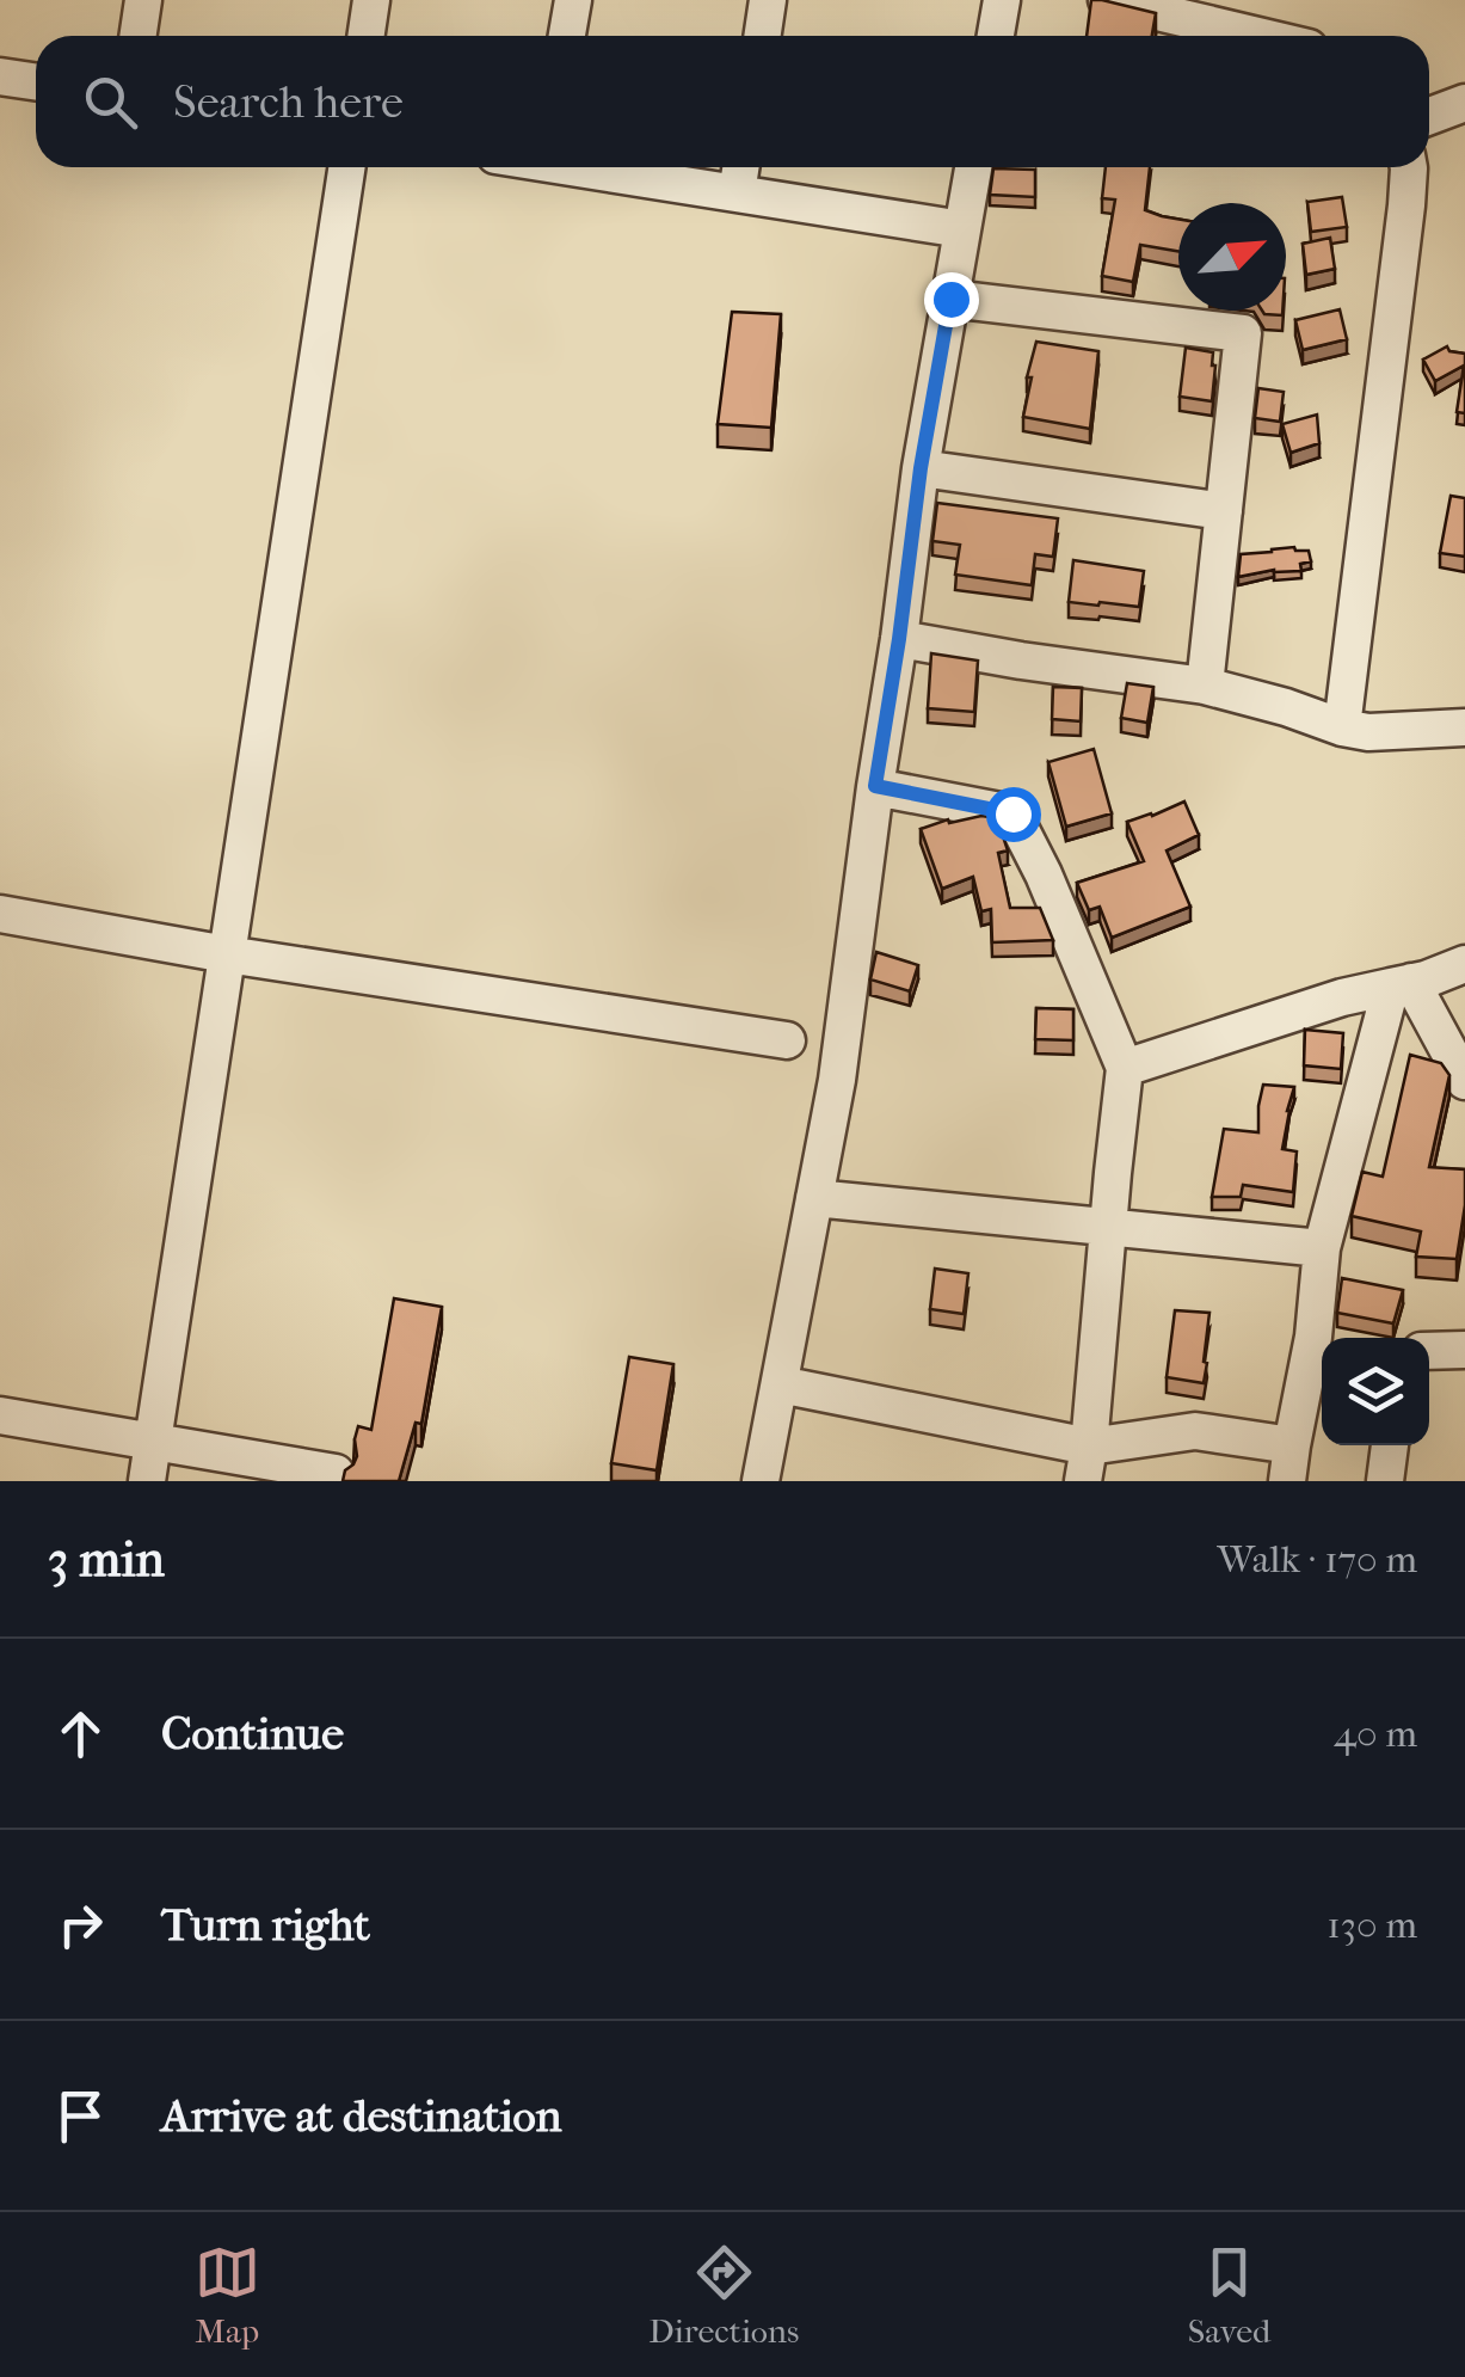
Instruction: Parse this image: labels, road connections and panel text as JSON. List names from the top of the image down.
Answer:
{
  "north": "top right",
  "page": {
    "search": "Search here",
    "heading": ["3 min", "Walk · 170 m"],
    "list": [
      ["Continue", "40 m"],
      ["Turn right", "130 m"],
      "Arrive at destination"
    ],
    "nav": ["Map", "Directions", "Saved"]
  }
}
